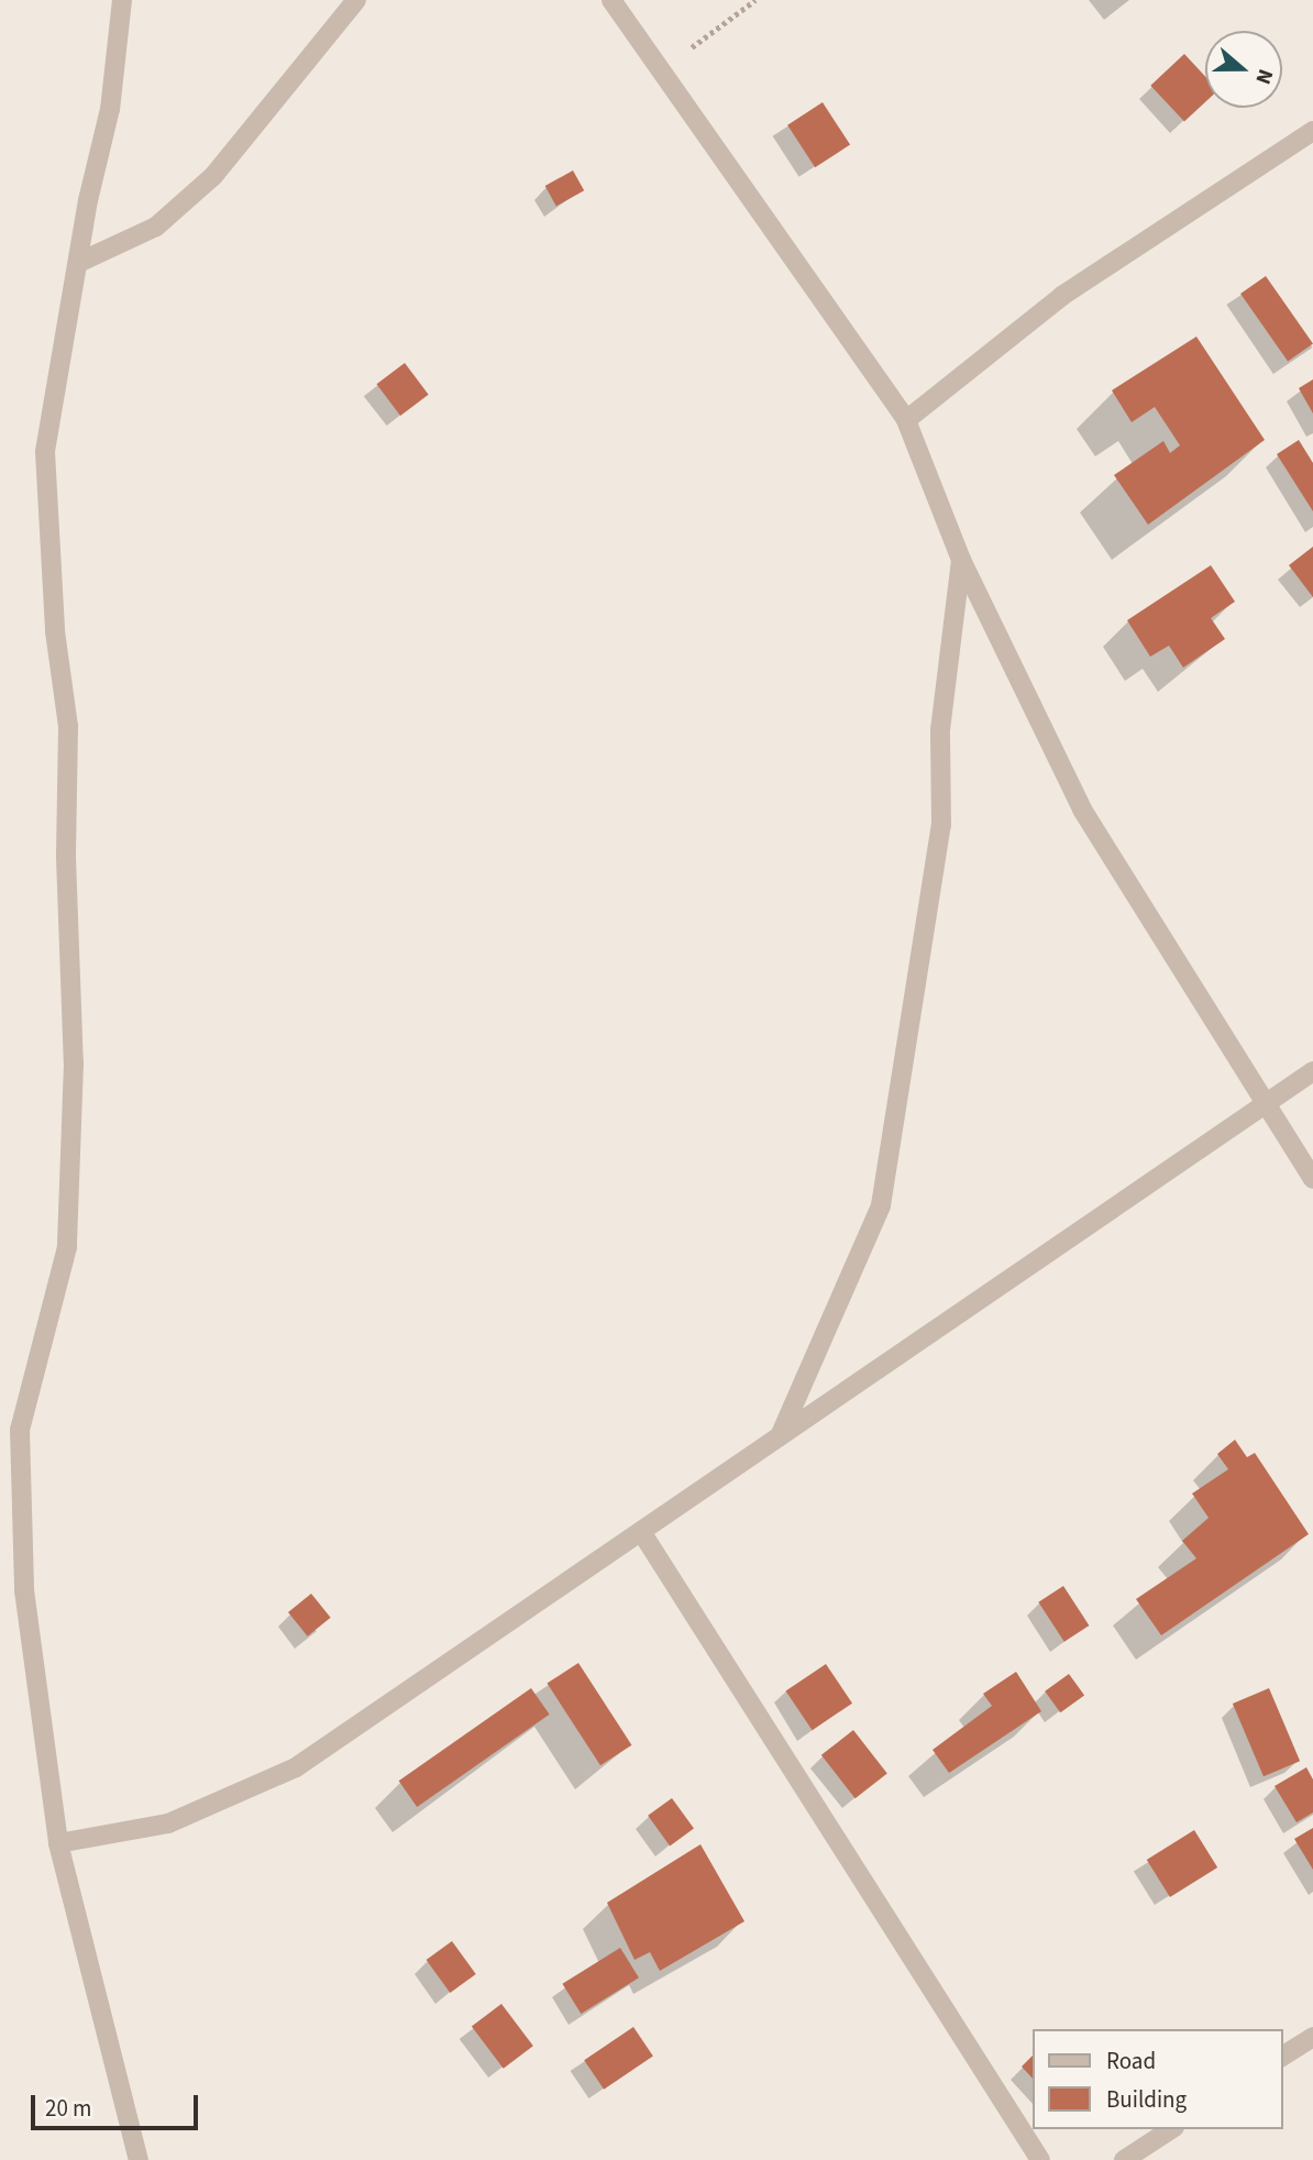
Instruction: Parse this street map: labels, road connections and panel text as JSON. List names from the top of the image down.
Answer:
{
  "legend": ["Road", "Building"],
  "scale_bar": "20 m",
  "north": "right"
}
